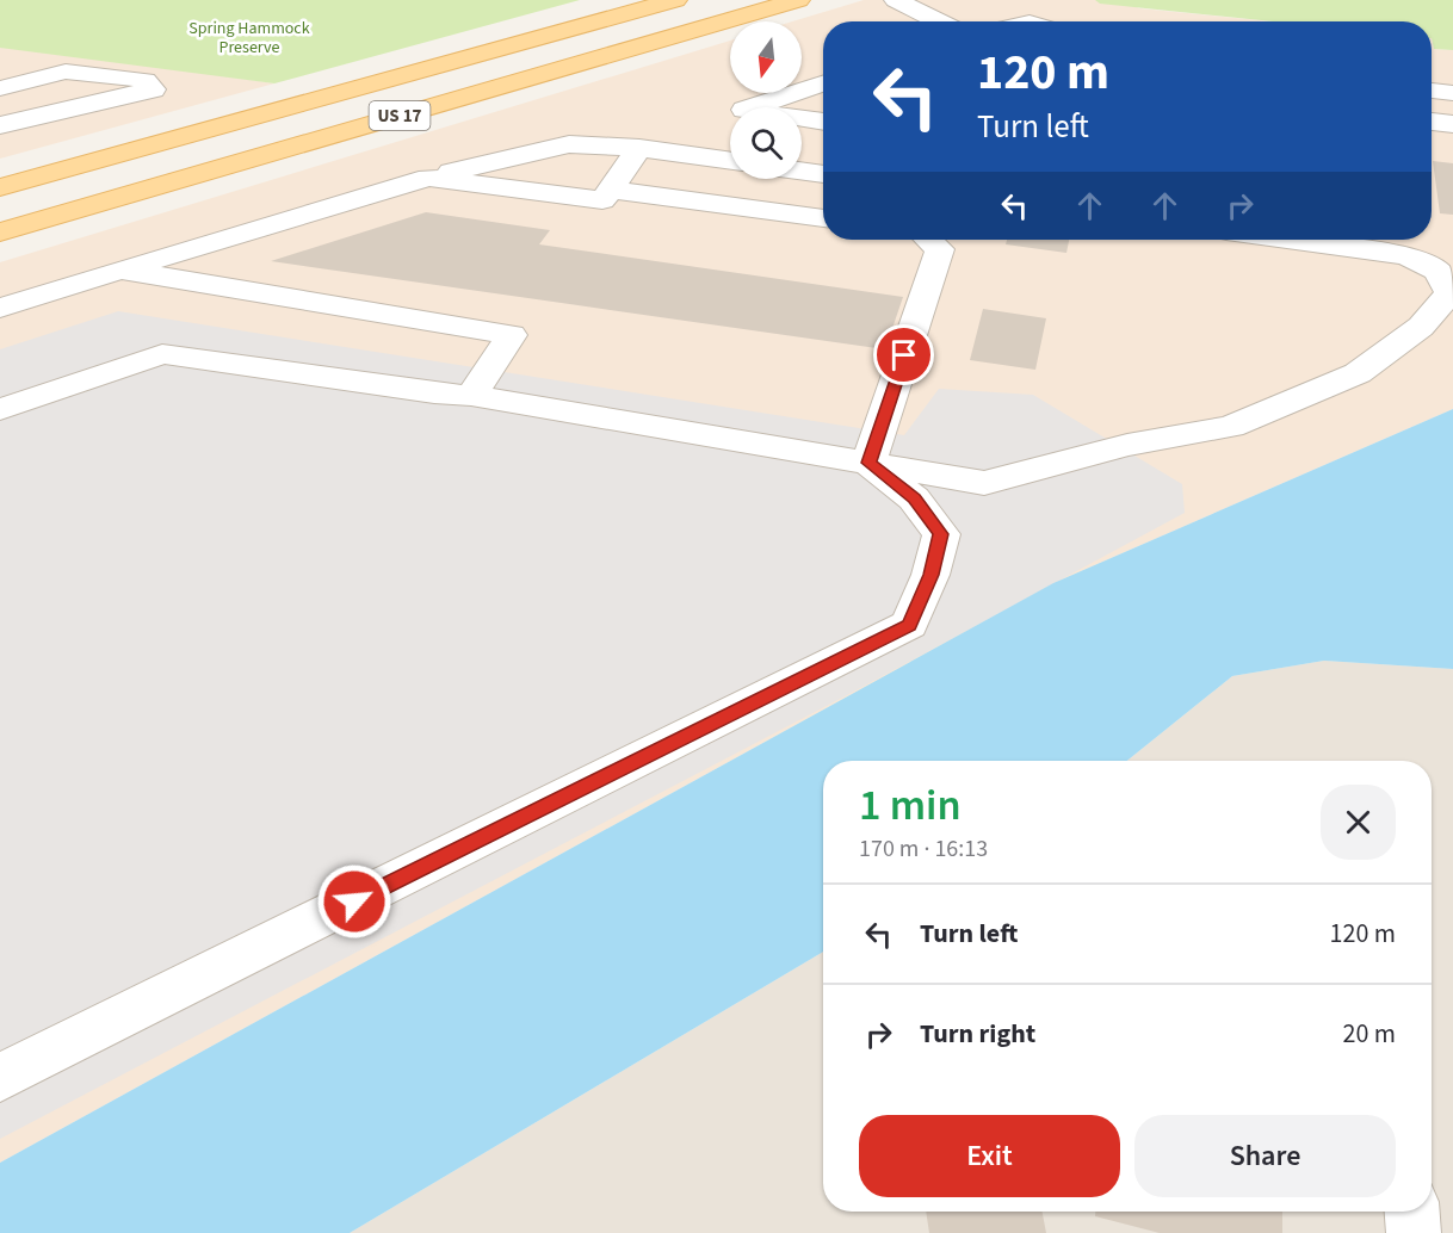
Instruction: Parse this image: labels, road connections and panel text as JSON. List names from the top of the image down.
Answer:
{
  "streets": {
    "main road": ["US 17"]
  },
  "parks": ["Spring Hammock Preserve"],
  "north": "bottom",
  "page": {
    "turn": ["120 m", "Turn left"],
    "heading": ["1 min", "170 m · 16:13"],
    "list": [
      {
        "name": "Turn left",
        "value": "120 m"
      },
      {
        "name": "Turn right",
        "value": "20 m"
      }
    ],
    "buttons": ["Exit", "Share"]
  }
}
